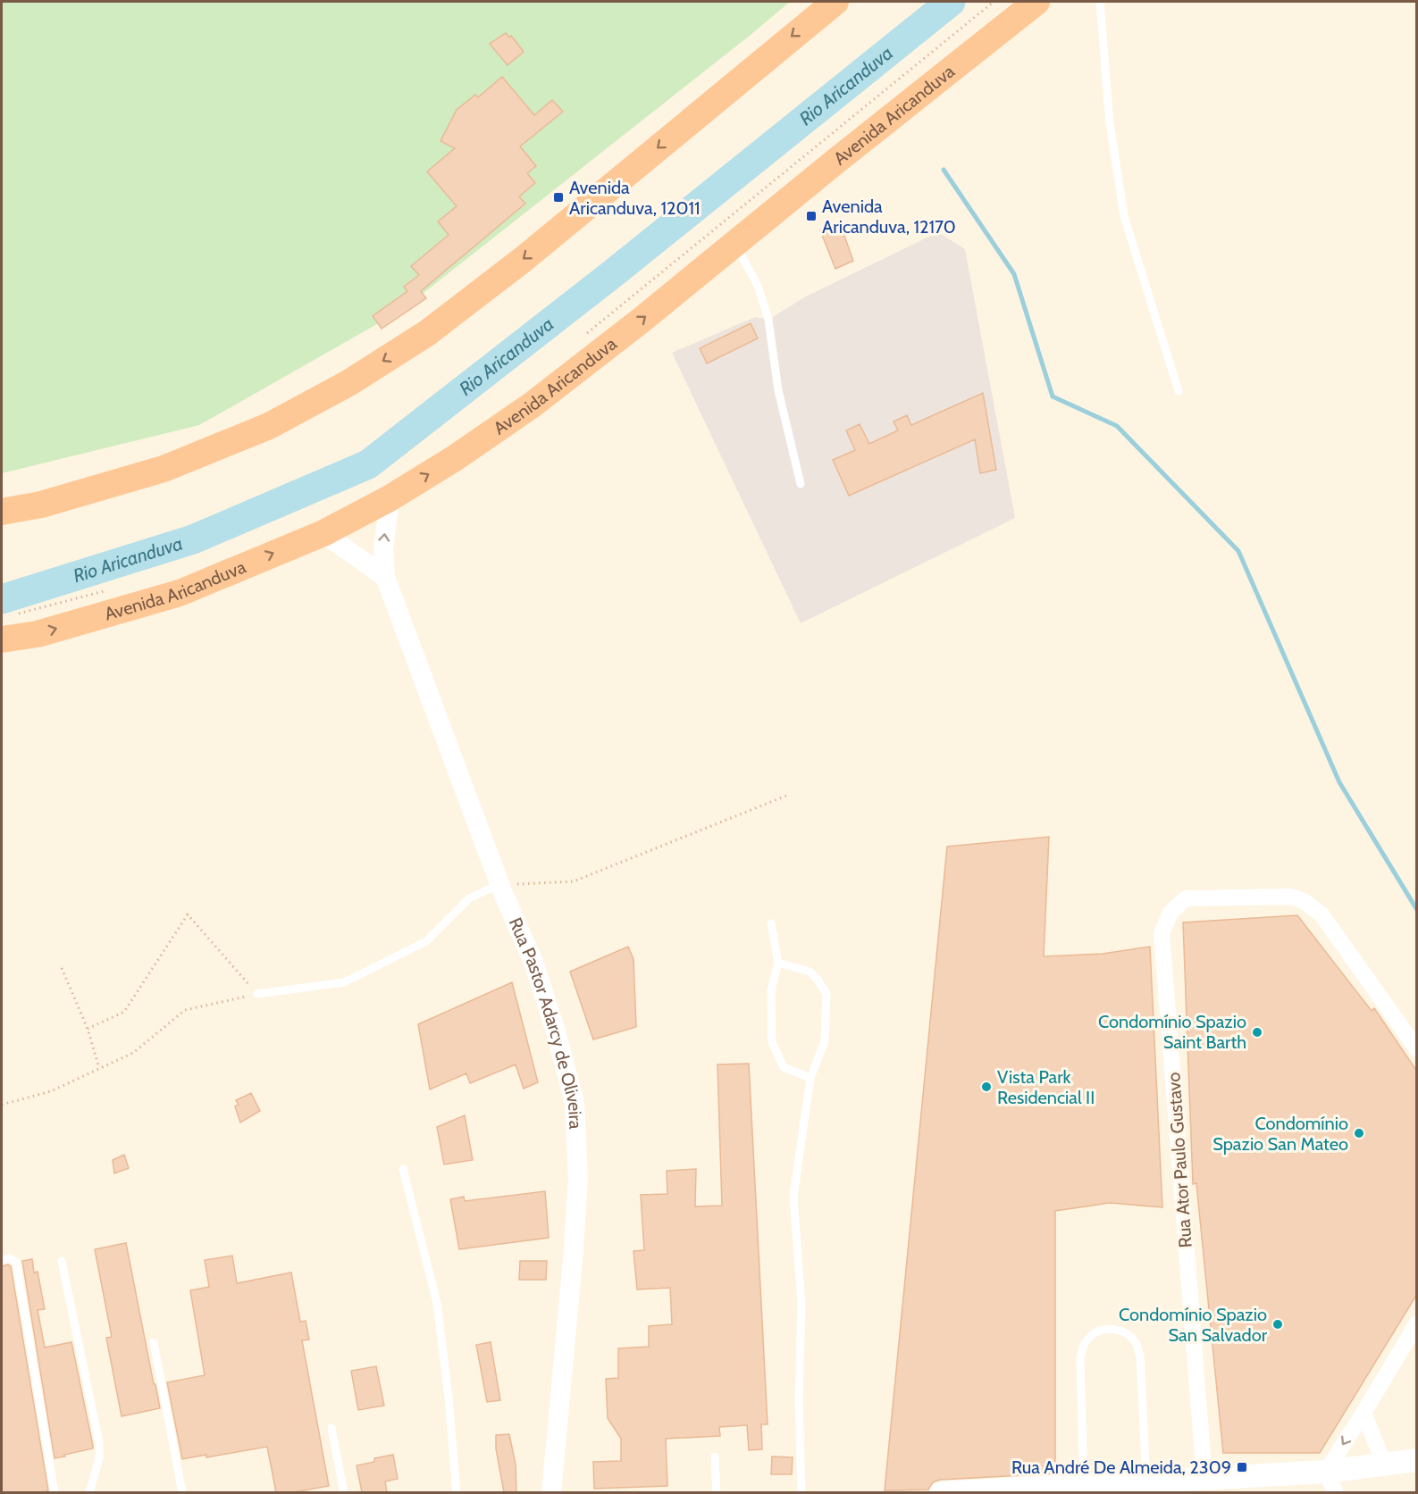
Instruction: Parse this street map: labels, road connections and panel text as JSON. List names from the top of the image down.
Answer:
{
  "streets": {
    "highway": ["Avenida Aricanduva"],
    "street": ["Rua Pastor Adarcy de Oliveira", "Rua Ator Paulo Gustavo"]
  },
  "crossings": [
    ["Avenida Aricanduva", "Rua Pastor Adarcy de Oliveira"]
  ],
  "water": ["Rio Aricanduva"],
  "places": {
    "transit": ["Avenida Aricanduva, 12011", "Avenida Aricanduva, 12170", "Rua André De Almeida, 2309"],
    "other": [
      "Condomínio Spazio Saint Barth",
      "Vista Park Residencial II",
      "Condomínio Spazio San Mateo",
      "Condomínio Spazio San Salvador"
    ]
  }
}
